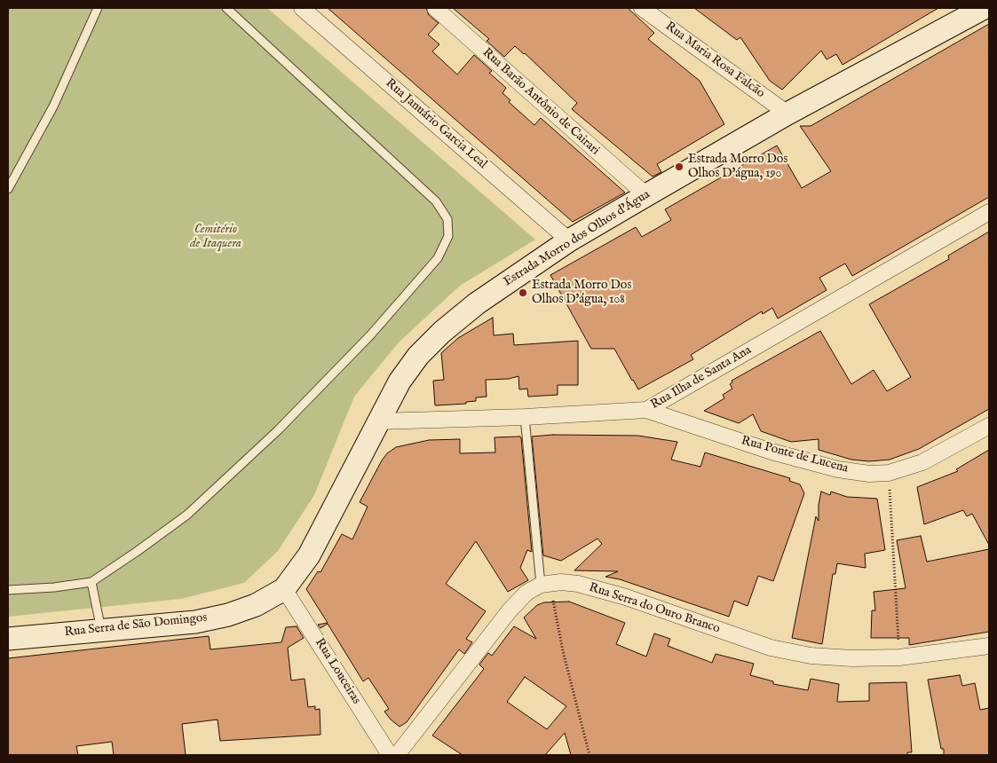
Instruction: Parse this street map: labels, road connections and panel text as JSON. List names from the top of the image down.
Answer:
{
  "streets": {
    "main road": ["Estrada Morro dos Olhos d'Água", "Rua Serra de São Domingos"],
    "street": [
      "Rua Maria Rosa Falcão",
      "Rua Barão Antônio de Cairari",
      "Rua Januário Garcia Leal",
      "Rua Ilha de Santa Ana",
      "Rua Ponte de Lucena",
      "Rua Serra do Ouro Branco",
      "Rua Louceiras"
    ]
  },
  "crossings": [
    ["Rua Maria Rosa Falcão", "Estrada Morro dos Olhos d'Água"],
    ["Rua Barão Antônio de Cairari", "Estrada Morro dos Olhos d'Água"],
    ["Rua Januário Garcia Leal", "Estrada Morro dos Olhos d'Água"],
    ["Estrada Morro dos Olhos d'Água", "Rua Ilha de Santa Ana"],
    ["Estrada Morro dos Olhos d'Água", "Rua Serra de São Domingos"],
    ["Estrada Morro dos Olhos d'Água", "Rua Louceiras"],
    ["Rua Ilha de Santa Ana", "Rua Ponte de Lucena"],
    ["Rua Serra de São Domingos", "Rua Louceiras"]
  ],
  "parks": ["Cemitério de Itaquera"],
  "places": ["Estrada Morro Dos Olhos D'água, 190", "Estrada Morro Dos Olhos D'água, 108"]
}
